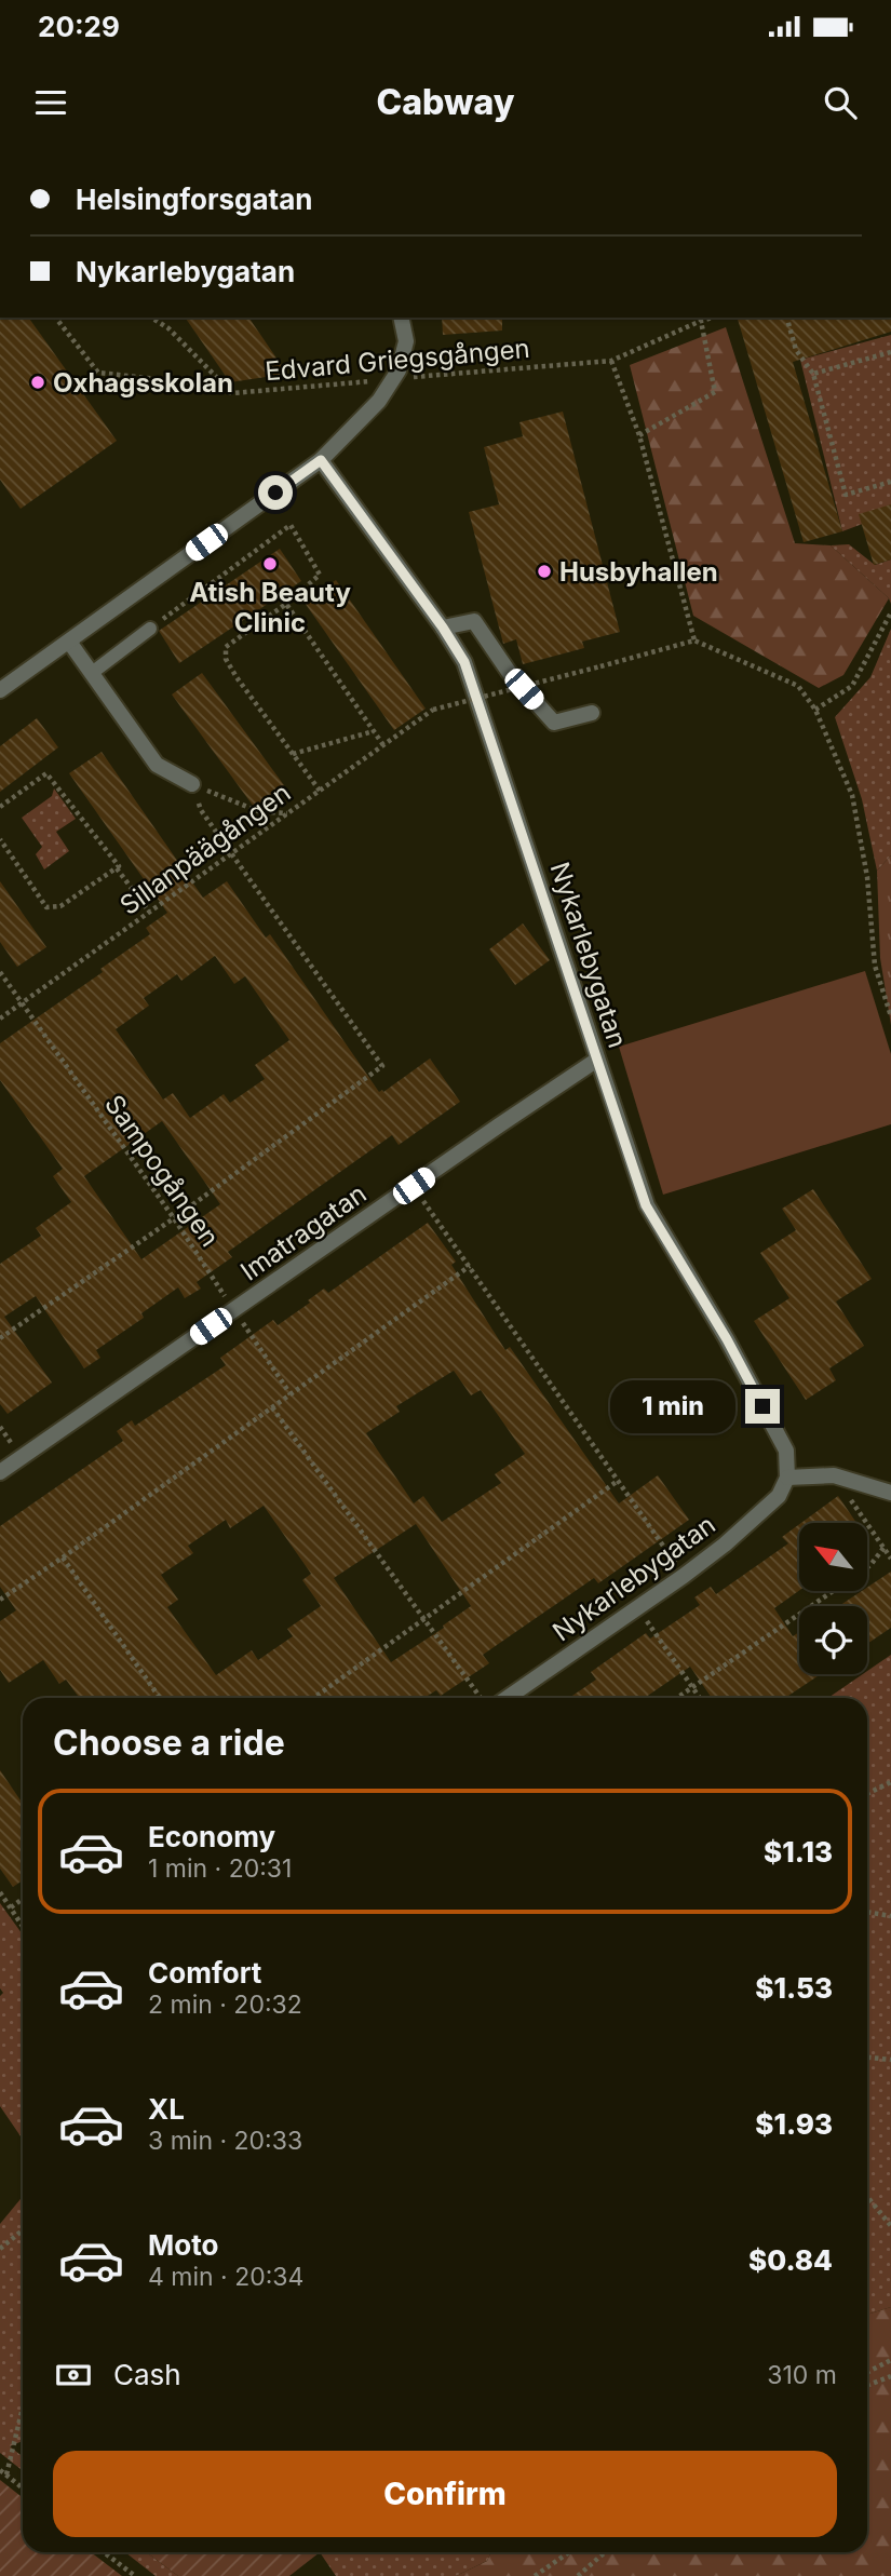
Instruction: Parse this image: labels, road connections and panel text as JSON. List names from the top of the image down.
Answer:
{
  "streets": {
    "street": ["Nykarlebygatan", "Imatragatan"],
    "path": ["Edvard Griegsgången", "Sillanpäägången", "Sampogången"]
  },
  "crossings": [
    ["Sillanpäägången", "Sampogången"],
    ["Nykarlebygatan", "Imatragatan"],
    ["Sampogången", "Imatragatan"]
  ],
  "places": ["Oxhagsskolan", "Atish Beauty Clinic", "Husbyhallen"],
  "north": "top left",
  "page": {
    "status": "20:29",
    "header": "Cabway",
    "banner": ["Helsingforsgatan", "Nykarlebygatan"],
    "bubble": "1 min",
    "heading": "Choose a ride",
    "list": [
      {
        "name": "Economy",
        "note": "1 min · 20:31",
        "value": "$1.13"
      },
      {
        "name": "Comfort",
        "note": "2 min · 20:32",
        "value": "$1.53"
      },
      {
        "name": "XL",
        "note": "3 min · 20:33",
        "value": "$1.93"
      },
      {
        "name": "Moto",
        "note": "4 min · 20:34",
        "value": "$0.84"
      }
    ],
    "pay": ["Cash", "310 m"],
    "buttons": "Confirm"
  }
}
